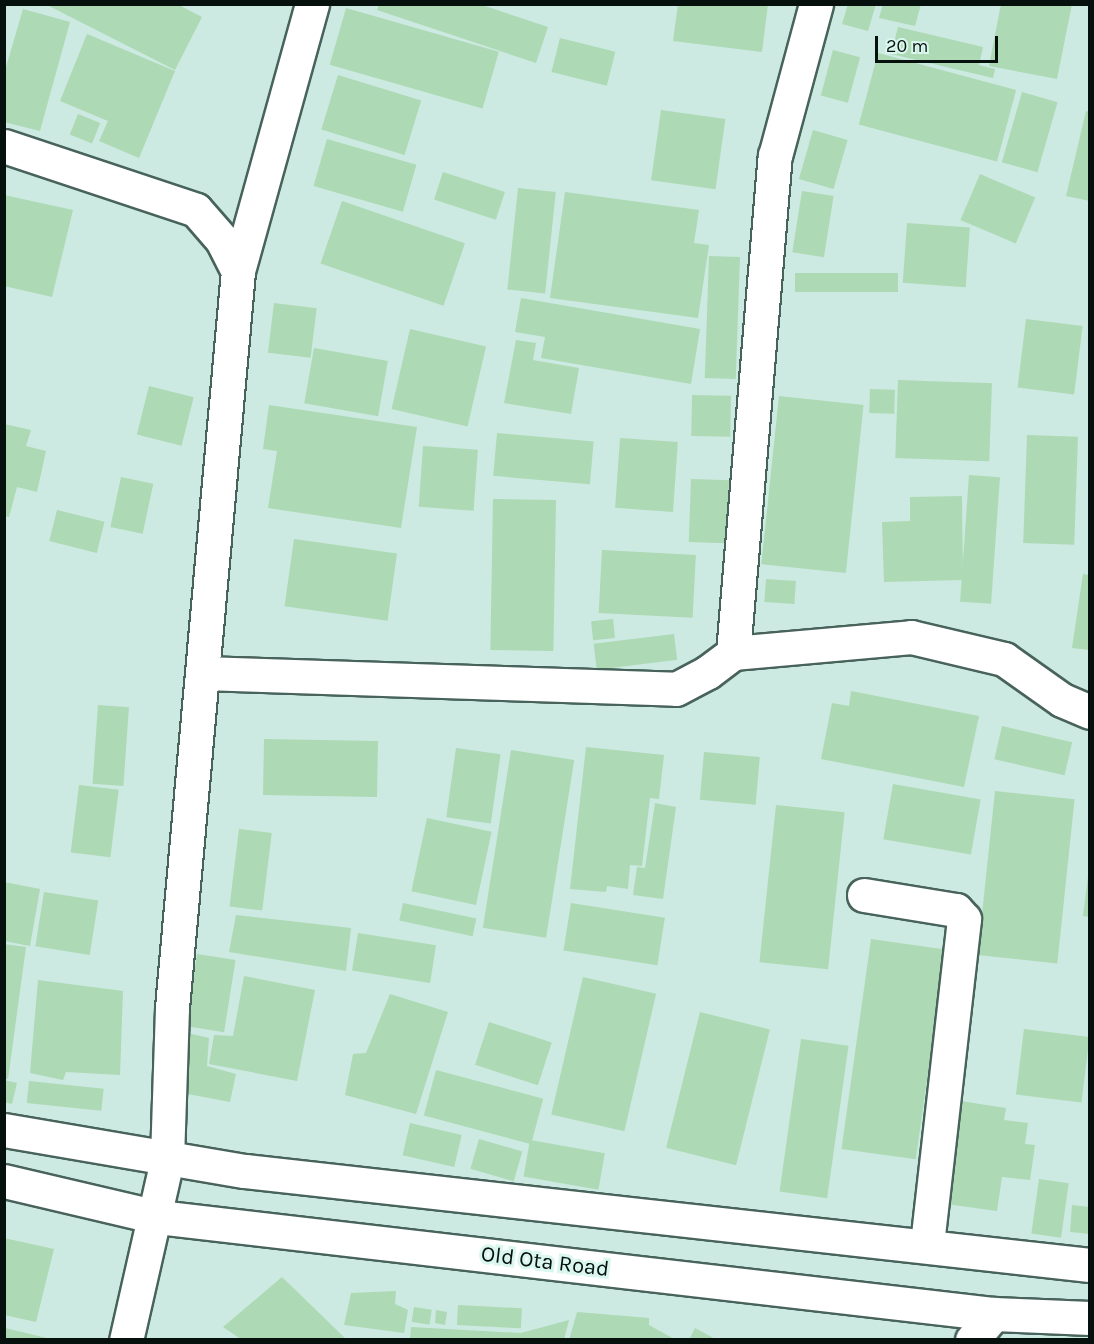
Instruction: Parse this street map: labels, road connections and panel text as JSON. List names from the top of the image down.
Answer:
{
  "streets": {
    "street": ["Old Ota Road"]
  },
  "scale_bar": "20 m"
}
